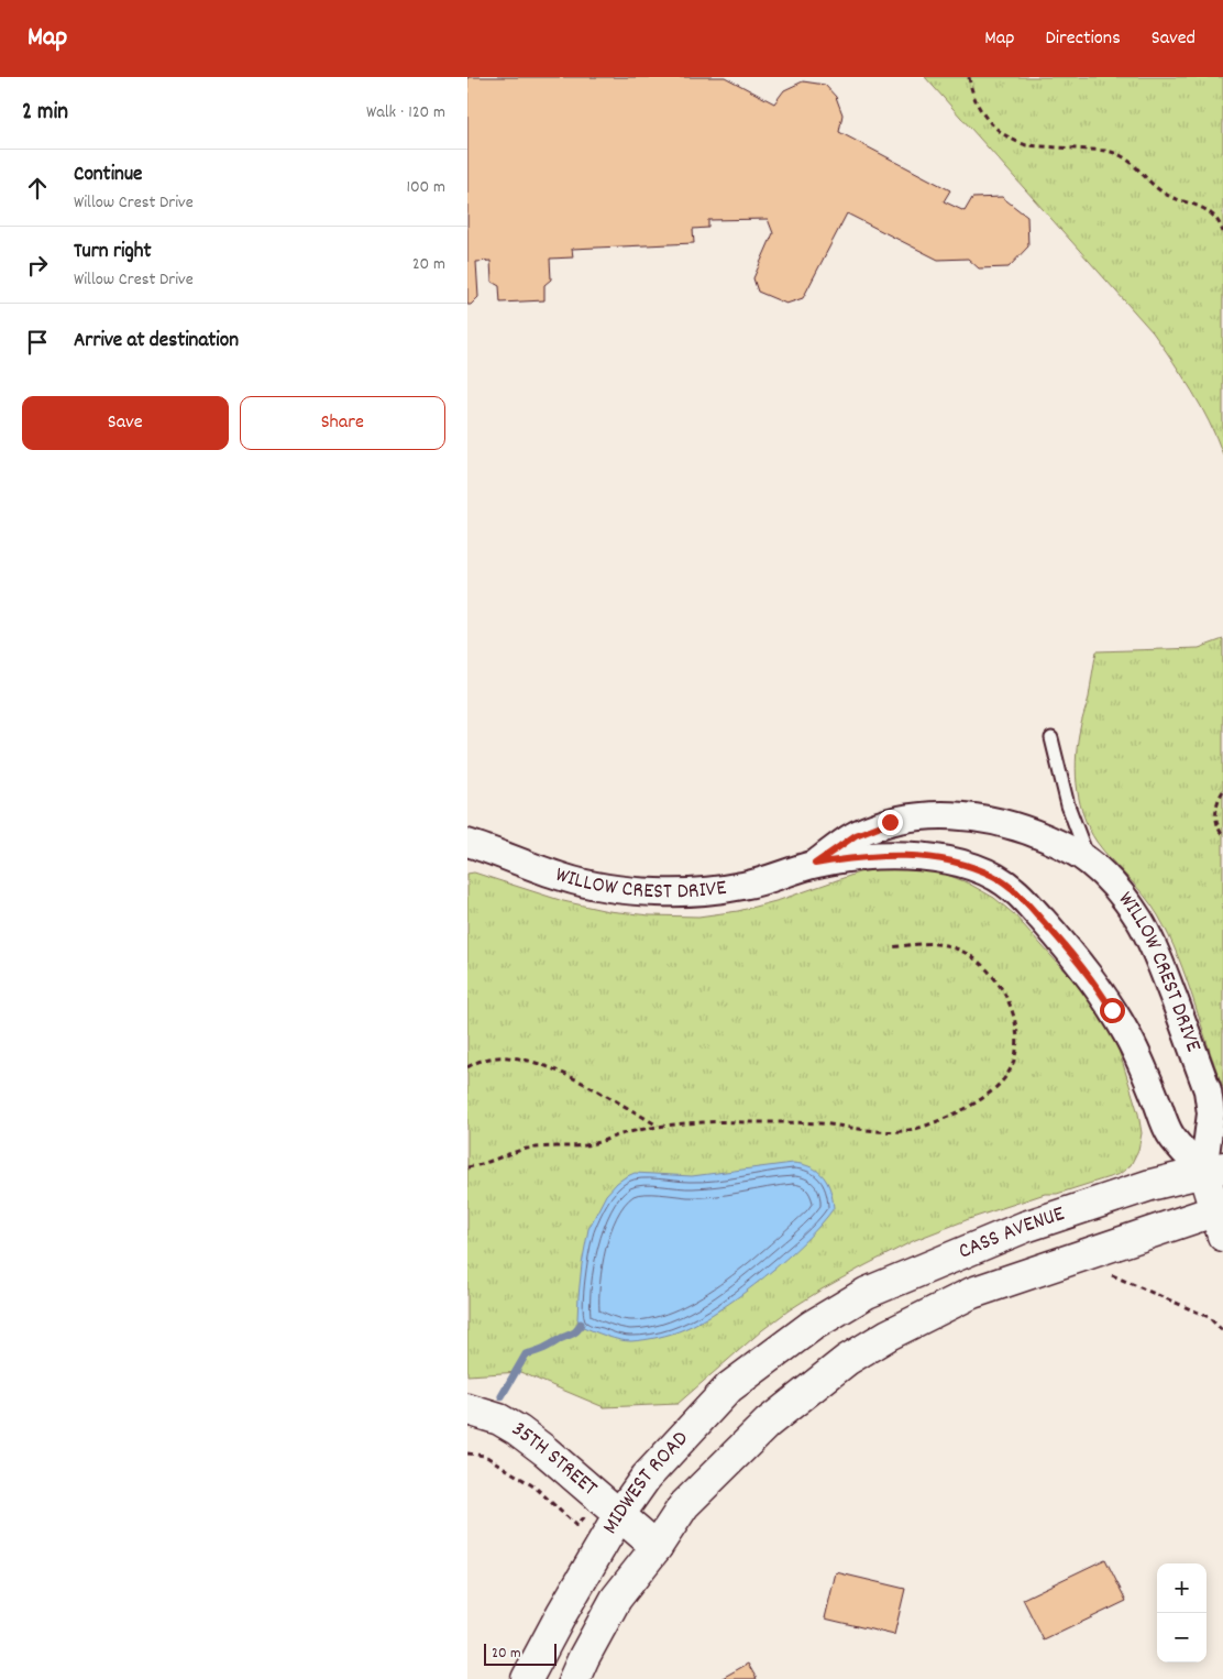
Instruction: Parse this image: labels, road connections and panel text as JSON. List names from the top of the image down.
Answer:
{
  "streets": {
    "main road": ["CASS AVENUE", "35TH STREET", "MIDWEST ROAD"],
    "street": ["WILLOW CREST DRIVE"]
  },
  "crossings": [
    ["WILLOW CREST DRIVE", "CASS AVENUE"],
    ["CASS AVENUE", "MIDWEST ROAD"],
    ["35TH STREET", "MIDWEST ROAD"]
  ],
  "scale_bar": "20 m",
  "page": {
    "header": "Map",
    "nav": ["Map", "Directions", "Saved"],
    "heading": ["2 min", "Walk · 120 m"],
    "list": [
      ["Continue", "Willow Crest Drive", "100 m"],
      ["Turn right", "Willow Crest Drive", "20 m"],
      "Arrive at destination"
    ],
    "buttons": ["Save", "Share"],
    "map_buttons": ["+", "−"],
    "scale": "20 m"
  }
}
